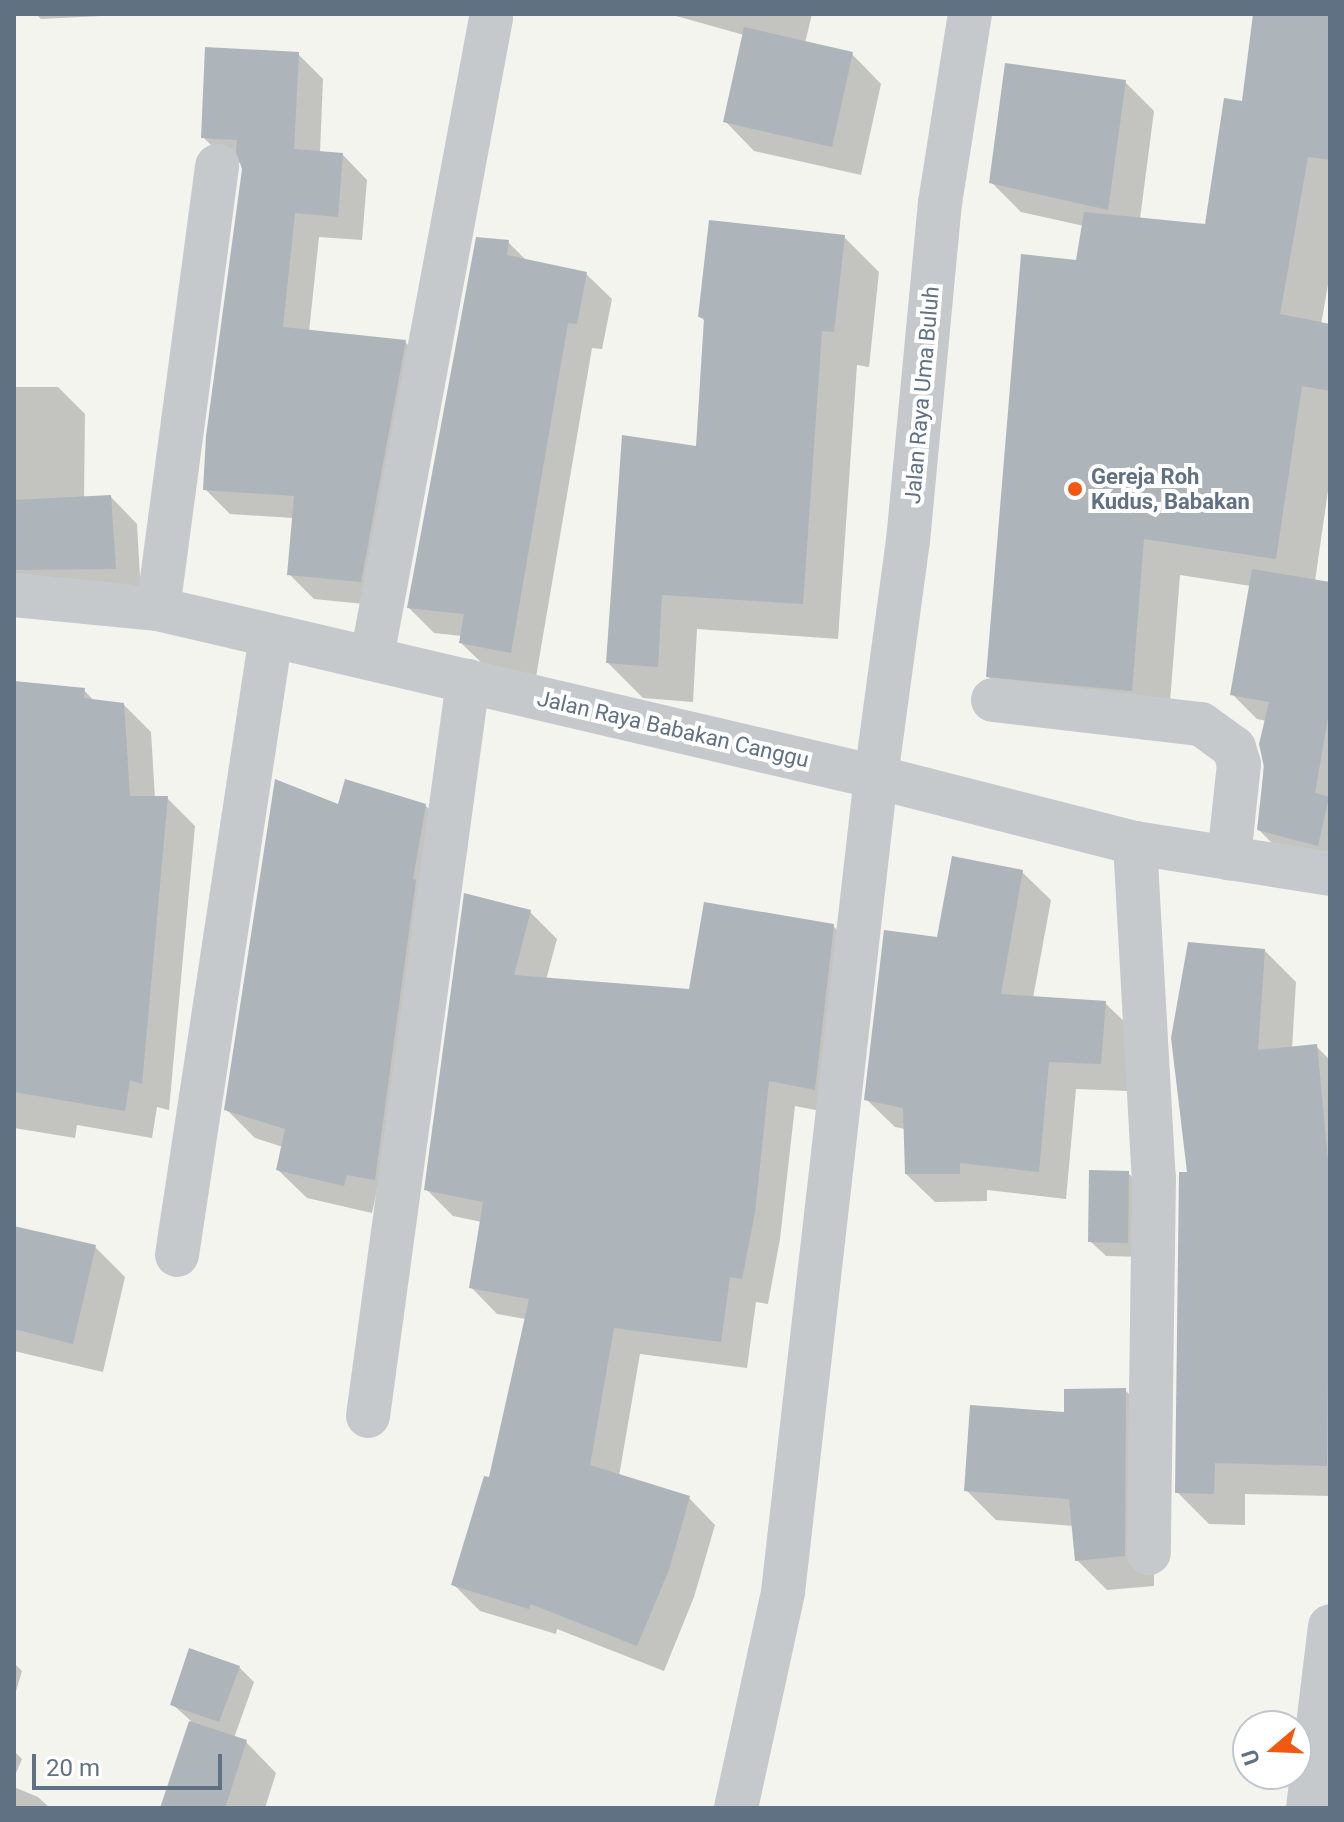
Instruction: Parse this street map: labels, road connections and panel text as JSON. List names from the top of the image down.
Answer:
{
  "streets": {
    "street": ["Jalan Raya Uma Buluh", "Jalan Raya Babakan Canggu"]
  },
  "crossings": [
    ["Jalan Raya Uma Buluh", "Jalan Raya Babakan Canggu"]
  ],
  "places": ["Gereja Roh Kudus, Babakan"],
  "scale_bar": "20 m",
  "north": "left"
}
